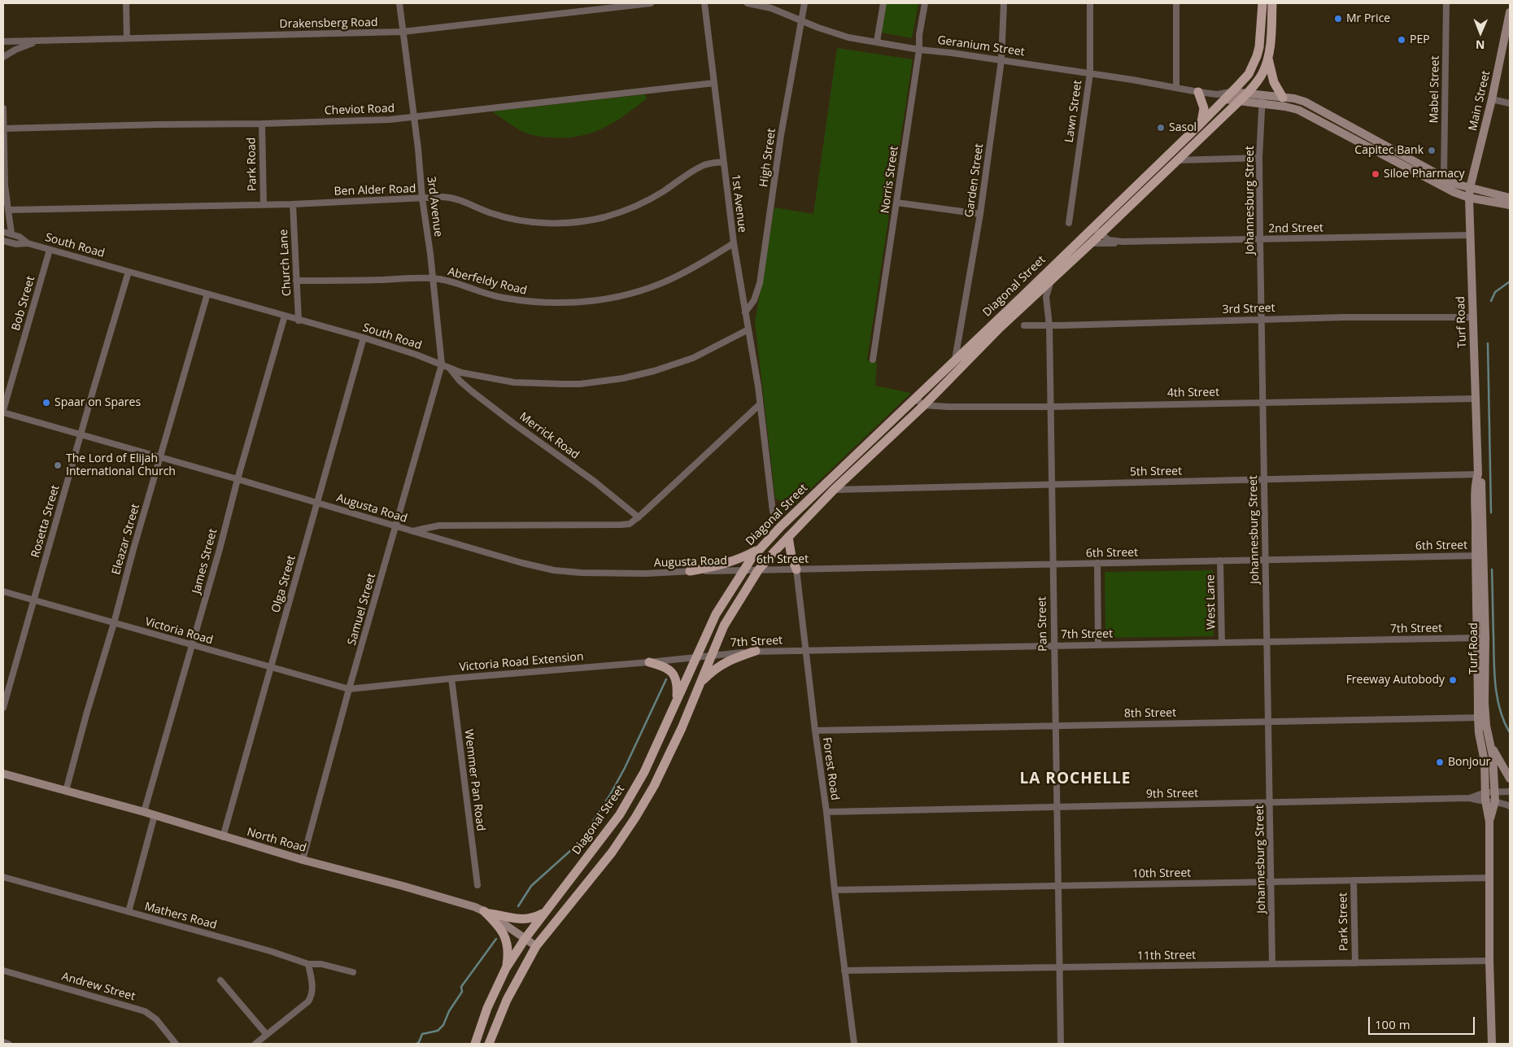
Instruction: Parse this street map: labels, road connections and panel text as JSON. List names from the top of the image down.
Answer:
{
  "streets": {
    "main road": [
      "Geranium Street",
      "Main Street",
      "Diagonal Street",
      "Turf Road",
      "North Road"
    ],
    "street": [
      "Drakensberg Road",
      "Mabel Street",
      "Cheviot Road",
      "Lawn Street",
      "High Street",
      "Park Road",
      "Norris Street",
      "Garden Street",
      "Ben Alder Road",
      "Johannesburg Street",
      "1st Avenue",
      "3rd Avenue",
      "2nd Street",
      "South Road",
      "Church Lane",
      "Aberfeldy Road",
      "Bob Street",
      "3rd Street",
      "4th Street",
      "Merrick Road",
      "5th Street",
      "Augusta Road",
      "Rosetta Street",
      "Eleazar Street",
      "6th Street",
      "James Street",
      "Olga Street",
      "West Lane",
      "Samuel Street",
      "Pan Street",
      "7th Street",
      "Victoria Road",
      "Victoria Road Extension",
      "8th Street",
      "Forest Road",
      "Wemmer Pan Road",
      "9th Street",
      "10th Street",
      "Mathers Road",
      "Park Street",
      "11th Street",
      "Andrew Street"
    ]
  },
  "crossings": [
    ["Drakensberg Road", "3rd Avenue"],
    ["Geranium Street", "Mabel Street"],
    ["Geranium Street", "Main Street"],
    ["Geranium Street", "Lawn Street"],
    ["Geranium Street", "High Street"],
    ["Geranium Street", "Norris Street"],
    ["Geranium Street", "Garden Street"],
    ["Geranium Street", "Johannesburg Street"],
    ["Geranium Street", "Diagonal Street"],
    ["Geranium Street", "Turf Road"],
    ["Main Street", "Turf Road"],
    ["Cheviot Road", "Park Road"],
    ["Cheviot Road", "1st Avenue"],
    ["Cheviot Road", "3rd Avenue"],
    ["High Street", "1st Avenue"],
    ["Park Road", "Ben Alder Road"],
    ["Garden Street", "Diagonal Street"],
    ["Ben Alder Road", "1st Avenue"],
    ["Ben Alder Road", "3rd Avenue"],
    ["Ben Alder Road", "Church Lane"],
    ["Johannesburg Street", "2nd Street"],
    ["Johannesburg Street", "3rd Street"],
    ["Johannesburg Street", "4th Street"],
    ["Johannesburg Street", "5th Street"],
    ["Johannesburg Street", "6th Street"],
    ["Johannesburg Street", "7th Street"],
    ["Johannesburg Street", "8th Street"],
    ["Johannesburg Street", "9th Street"],
    ["Johannesburg Street", "10th Street"],
    ["Johannesburg Street", "11th Street"],
    ["1st Avenue", "South Road"],
    ["1st Avenue", "Aberfeldy Road"],
    ["3rd Avenue", "South Road"],
    ["3rd Avenue", "Aberfeldy Road"],
    ["3rd Avenue", "Samuel Street"],
    ["2nd Street", "Diagonal Street"],
    ["2nd Street", "Turf Road"],
    ["South Road", "Church Lane"],
    ["South Road", "Bob Street"],
    ["South Road", "Merrick Road"],
    ["South Road", "Rosetta Street"],
    ["South Road", "Eleazar Street"],
    ["South Road", "James Street"],
    ["South Road", "Olga Street"],
    ["South Road", "Samuel Street"],
    ["Church Lane", "Aberfeldy Road"],
    ["Diagonal Street", "4th Street"],
    ["Diagonal Street", "5th Street"],
    ["Diagonal Street", "Augusta Road"],
    ["Diagonal Street", "6th Street"],
    ["Diagonal Street", "Pan Street"],
    ["Diagonal Street", "7th Street"],
    ["Diagonal Street", "Victoria Road Extension"],
    ["Diagonal Street", "North Road"],
    ["Bob Street", "Augusta Road"],
    ["3rd Street", "Turf Road"],
    ["3rd Street", "Pan Street"],
    ["Turf Road", "4th Street"],
    ["Turf Road", "5th Street"],
    ["Turf Road", "6th Street"],
    ["Turf Road", "7th Street"],
    ["Turf Road", "8th Street"],
    ["Turf Road", "9th Street"],
    ["Turf Road", "10th Street"],
    ["Turf Road", "11th Street"],
    ["4th Street", "Pan Street"],
    ["5th Street", "Pan Street"],
    ["Augusta Road", "Rosetta Street"],
    ["Augusta Road", "Eleazar Street"],
    ["Augusta Road", "6th Street"],
    ["Augusta Road", "James Street"],
    ["Augusta Road", "Olga Street"],
    ["Augusta Road", "Samuel Street"],
    ["Rosetta Street", "Victoria Road"],
    ["Eleazar Street", "Victoria Road"],
    ["Eleazar Street", "North Road"],
    ["6th Street", "West Lane"],
    ["6th Street", "Pan Street"],
    ["6th Street", "Forest Road"],
    ["James Street", "Victoria Road"],
    ["James Street", "North Road"],
    ["Olga Street", "Victoria Road"],
    ["Olga Street", "North Road"],
    ["West Lane", "7th Street"],
    ["Samuel Street", "Victoria Road"],
    ["Samuel Street", "Victoria Road Extension"],
    ["Samuel Street", "North Road"],
    ["Pan Street", "7th Street"],
    ["Pan Street", "8th Street"],
    ["Pan Street", "9th Street"],
    ["Pan Street", "10th Street"],
    ["Pan Street", "11th Street"],
    ["7th Street", "Victoria Road Extension"],
    ["7th Street", "Forest Road"],
    ["Victoria Road", "Victoria Road Extension"],
    ["Victoria Road Extension", "Wemmer Pan Road"],
    ["8th Street", "Forest Road"],
    ["Forest Road", "9th Street"],
    ["Forest Road", "10th Street"],
    ["Forest Road", "11th Street"],
    ["10th Street", "Park Street"],
    ["Park Street", "11th Street"]
  ],
  "districts": ["LA ROCHELLE"],
  "places": [
    "Mr Price",
    "PEP",
    "Sasol",
    "Capitec Bank",
    "Siloe Pharmacy",
    "Spaar on Spares",
    "The Lord of Elijah International Church",
    "Freeway Autobody",
    "Bonjour"
  ],
  "scale_bar": "100 m",
  "north": "bottom"
}
